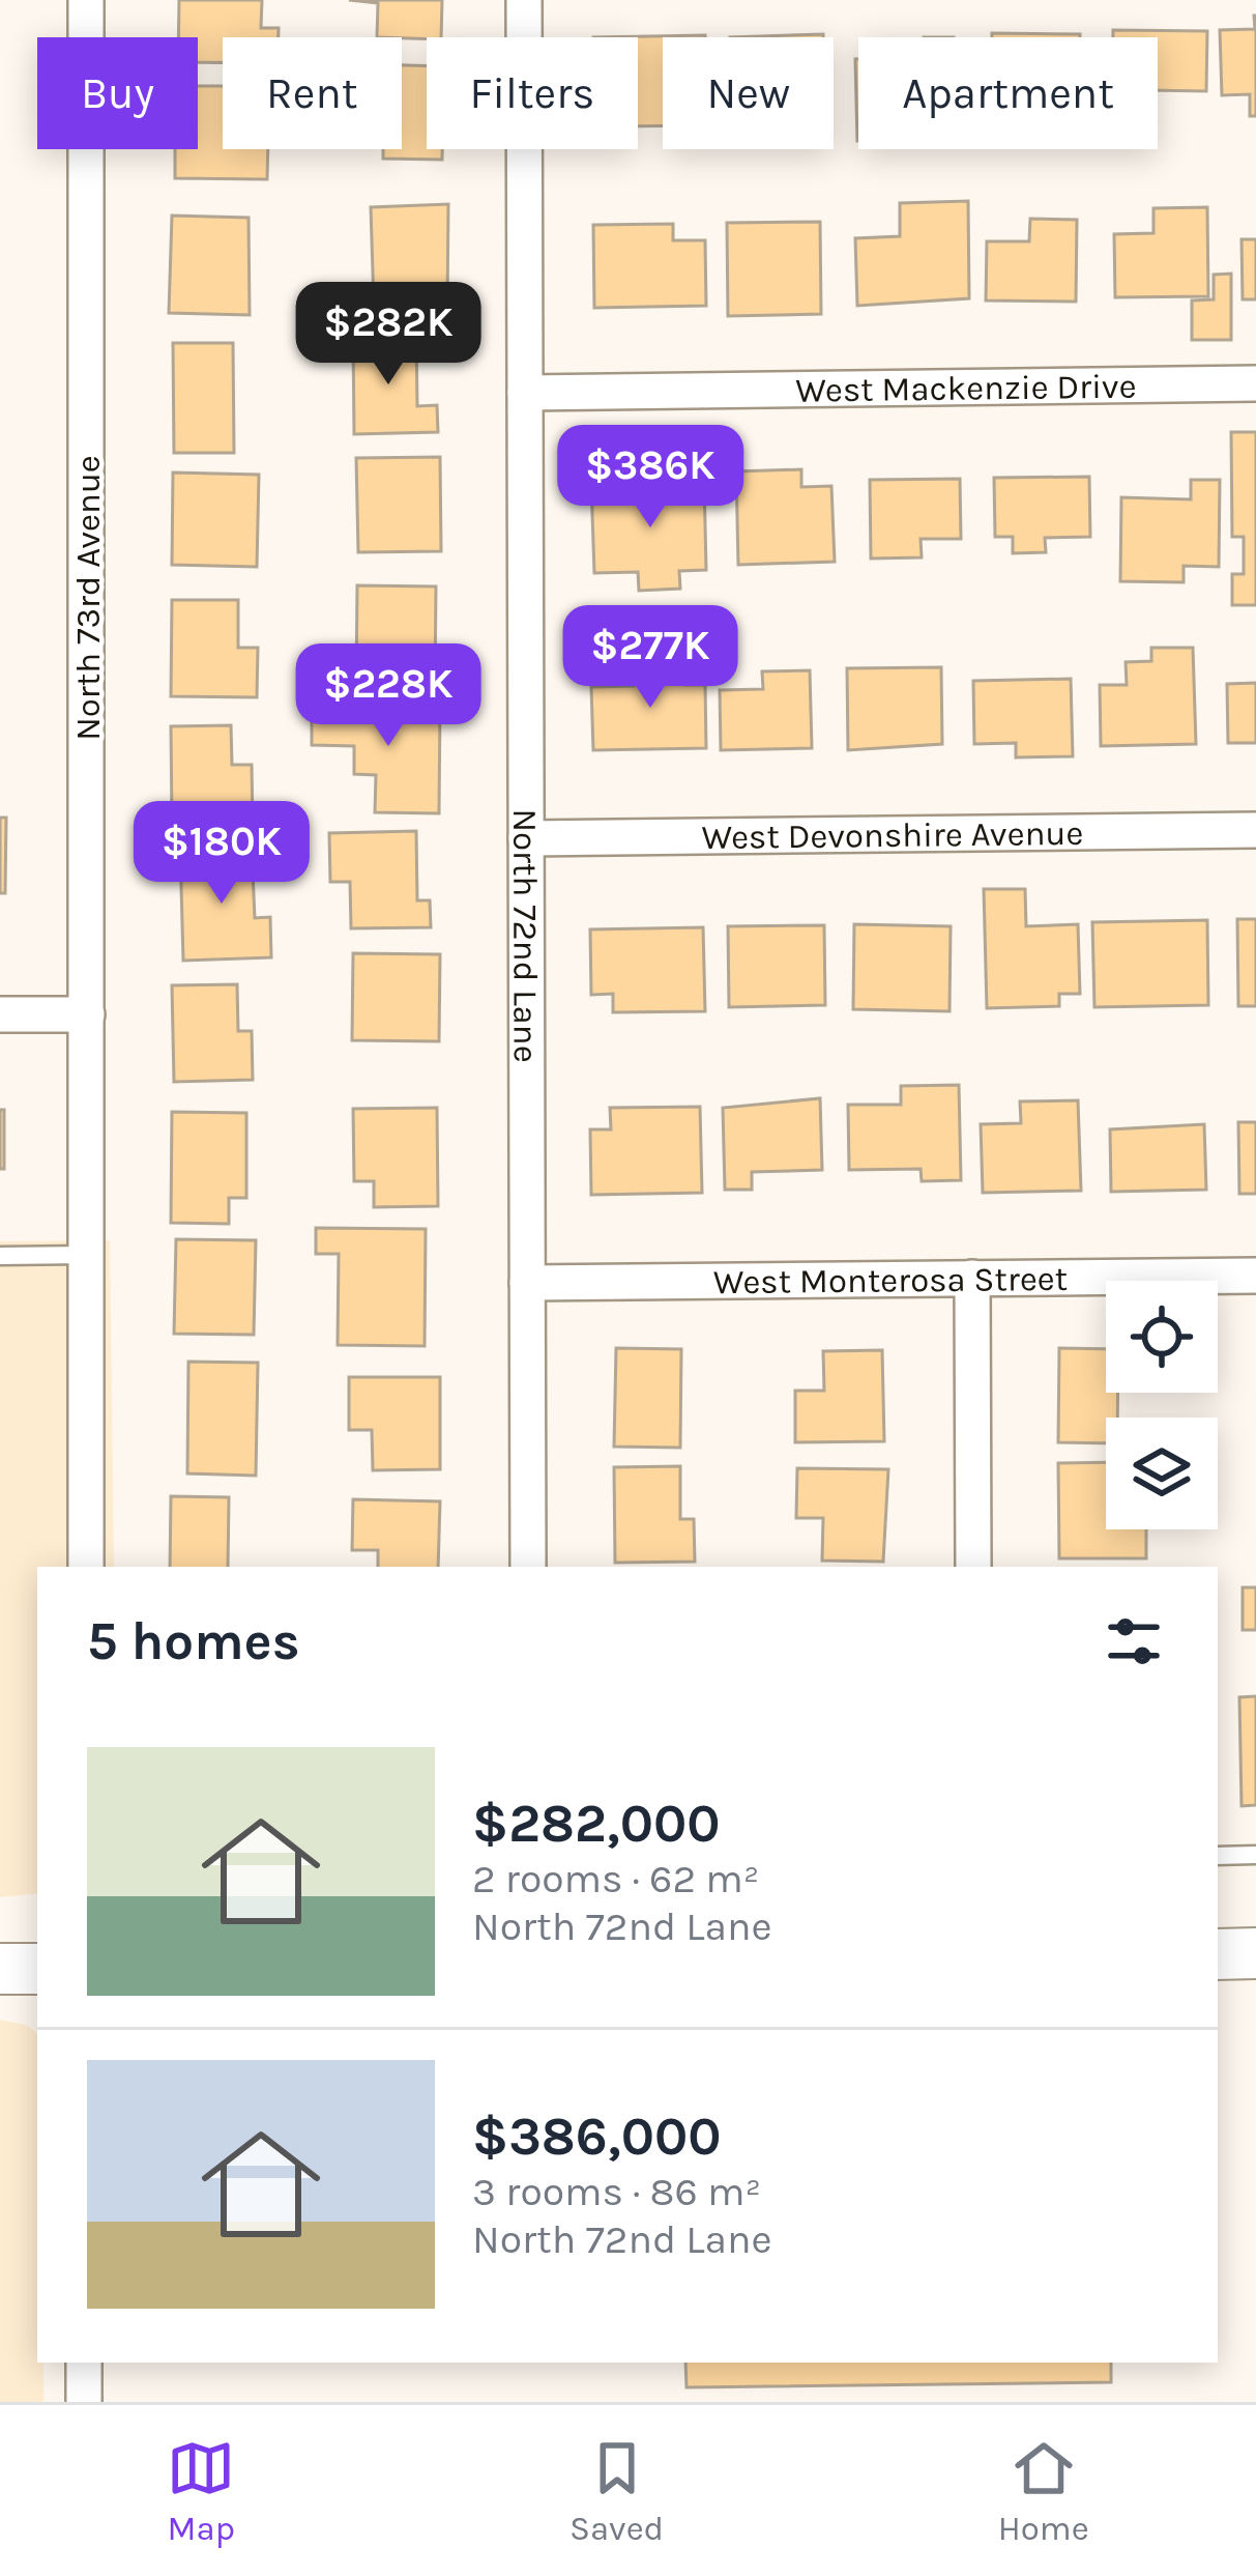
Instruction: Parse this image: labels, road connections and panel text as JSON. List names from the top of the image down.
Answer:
{
  "streets": {
    "street": [
      "West Mackenzie Drive",
      "North 73rd Avenue",
      "West Devonshire Avenue",
      "North 72nd Lane",
      "West Monterosa Street"
    ]
  },
  "crossings": [
    ["West Mackenzie Drive", "North 72nd Lane"],
    ["West Devonshire Avenue", "North 72nd Lane"],
    ["North 72nd Lane", "West Monterosa Street"]
  ],
  "page": {
    "chip": [
      "Buy",
      "Rent",
      "Filters",
      "New",
      "Apartment"
    ],
    "price": [
      "$282K",
      "$386K",
      "$277K",
      "$228K",
      "$180K"
    ],
    "heading": "5 homes",
    "list": [
      {
        "name": "$282,000",
        "note": "2 rooms · 62 m² · North 72nd Lane"
      },
      {
        "name": "$386,000",
        "note": "3 rooms · 86 m² · North 72nd Lane"
      }
    ],
    "tabs": ["Map", "Saved", "Home"]
  }
}
